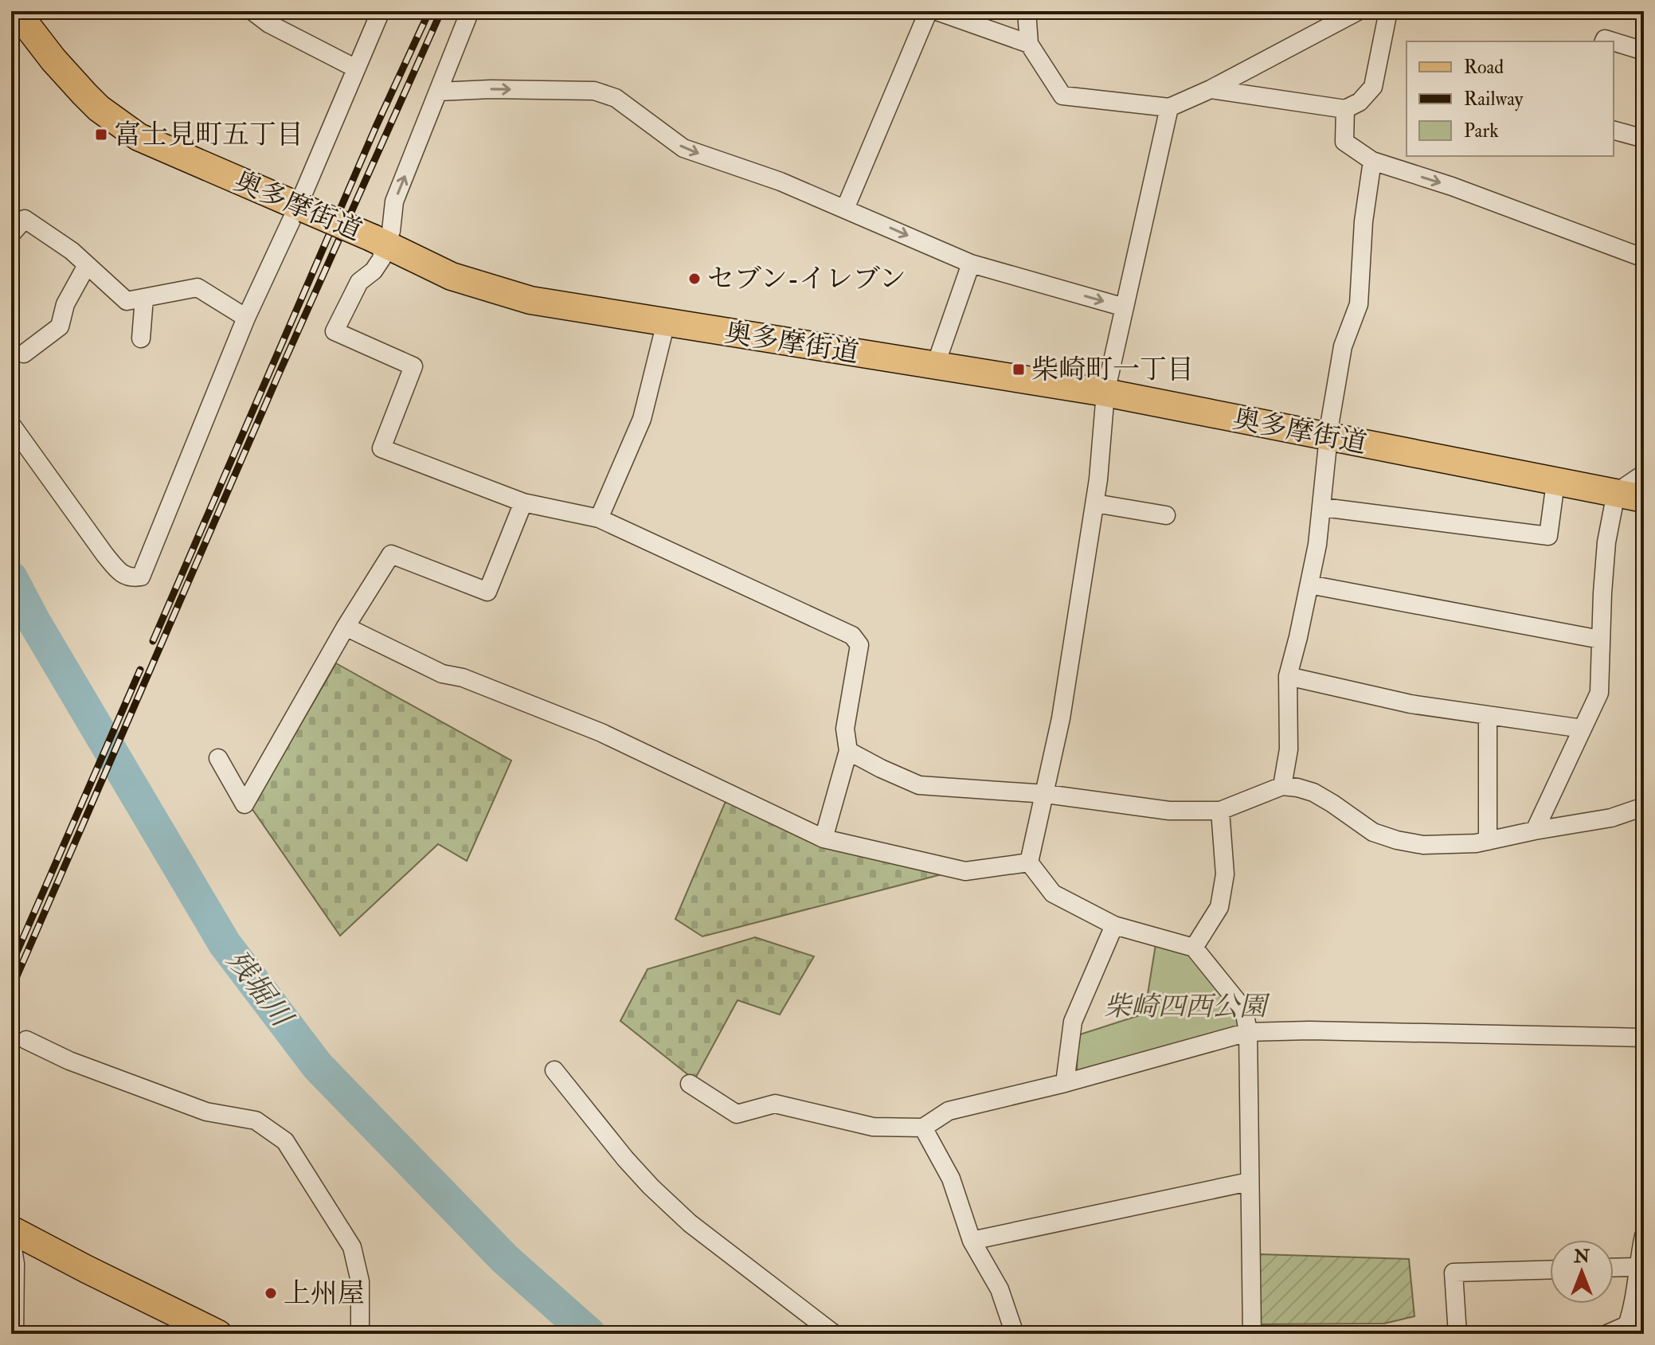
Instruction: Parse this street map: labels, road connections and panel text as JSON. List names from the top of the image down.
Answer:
{
  "streets": {
    "main road": ["奥多摩街道"]
  },
  "water": ["残堀川"],
  "parks": ["柴崎四西公園"],
  "places": {
    "transit": ["富士見町五丁目", "柴崎町一丁目"],
    "other": ["セブン-イレブン", "上州屋"]
  },
  "legend": ["Road", "Railway", "Park"],
  "north": "top"
}
